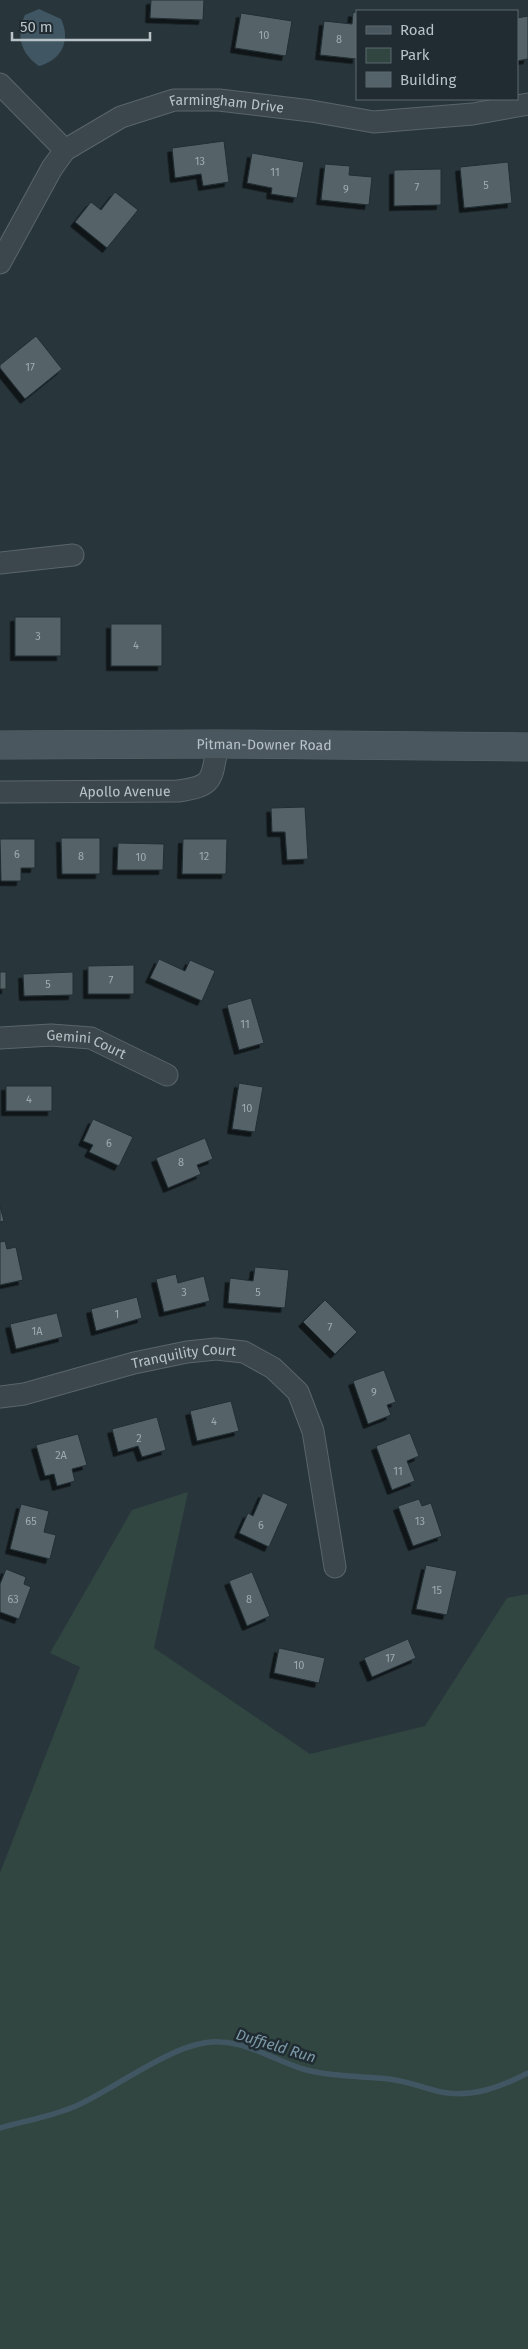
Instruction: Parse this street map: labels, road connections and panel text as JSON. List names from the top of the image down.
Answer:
{
  "streets": {
    "street": [
      "Farmingham Drive",
      "Pitman-Downer Road",
      "Apollo Avenue",
      "Gemini Court",
      "Tranquility Court"
    ]
  },
  "crossings": [
    ["Pitman-Downer Road", "Apollo Avenue"]
  ],
  "water": ["Duffield Run"],
  "house_numbers": [
    "10",
    "8",
    "13",
    "11",
    "5",
    "7",
    "9",
    "17",
    "3",
    "4",
    "6",
    "8",
    "12",
    "10",
    "7",
    "5",
    "11",
    "4",
    "10",
    "6",
    "8",
    "3",
    "5",
    "1",
    "7",
    "1A",
    "9",
    "4",
    "2",
    "2A",
    "11",
    "65",
    "13",
    "6",
    "15",
    "63",
    "8",
    "17",
    "10"
  ],
  "legend": ["Road", "Park", "Building"],
  "scale_bar": "50 m"
}
